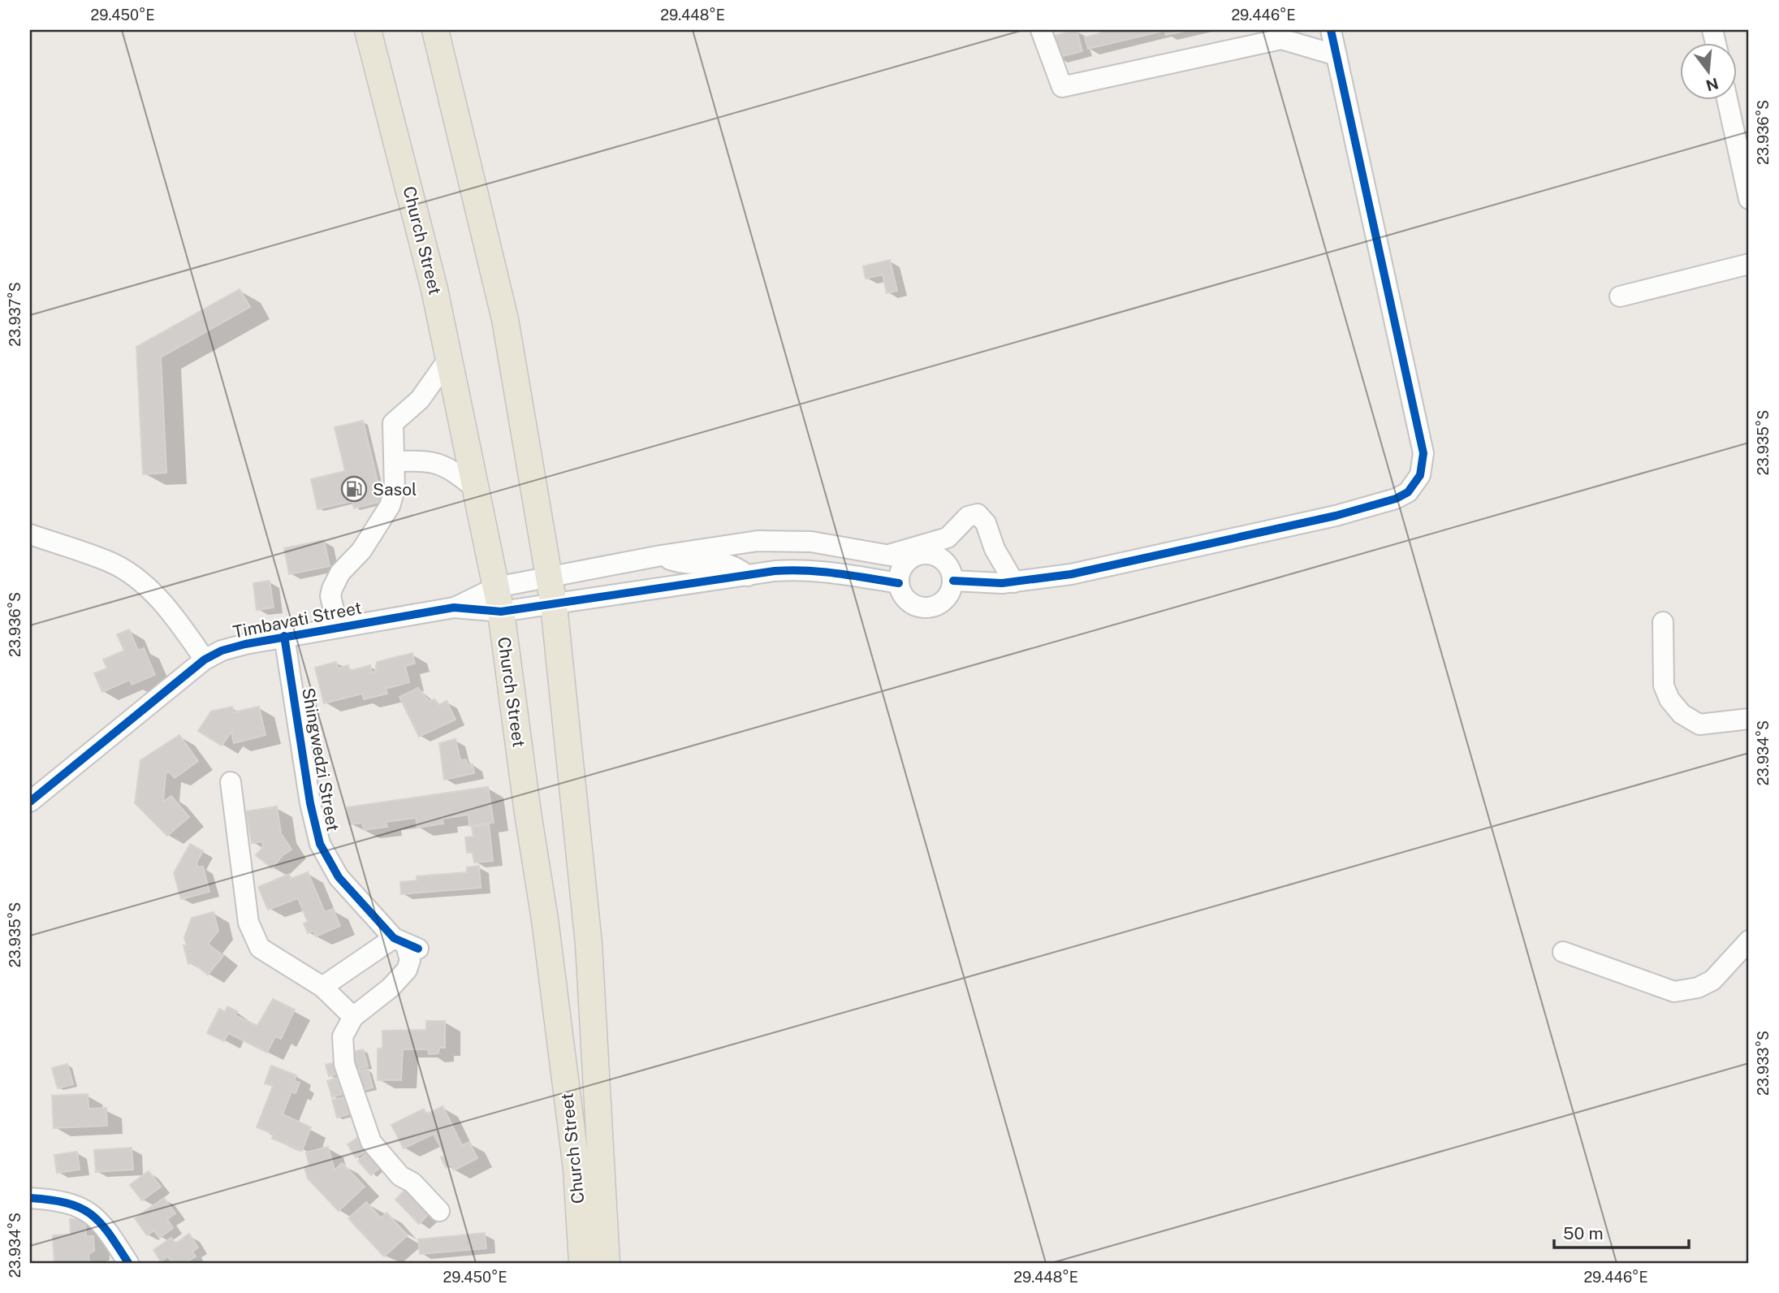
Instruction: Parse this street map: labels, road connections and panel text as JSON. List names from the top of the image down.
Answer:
{
  "streets": {
    "main road": ["Church Street"],
    "street": ["Timbavati Street", "Shingwedzi Street"]
  },
  "crossings": [
    ["Church Street", "Timbavati Street"],
    ["Timbavati Street", "Shingwedzi Street"]
  ],
  "places": {
    "fuel station": ["Sasol"]
  },
  "scale_bar": "50 m",
  "north": "bottom",
  "coordinates": [
    "29.450°E",
    "29.448°E",
    "29.446°E",
    "23.936°S",
    "23.937°S",
    "23.935°S",
    "23.934°S",
    "23.933°S"
  ]
}
